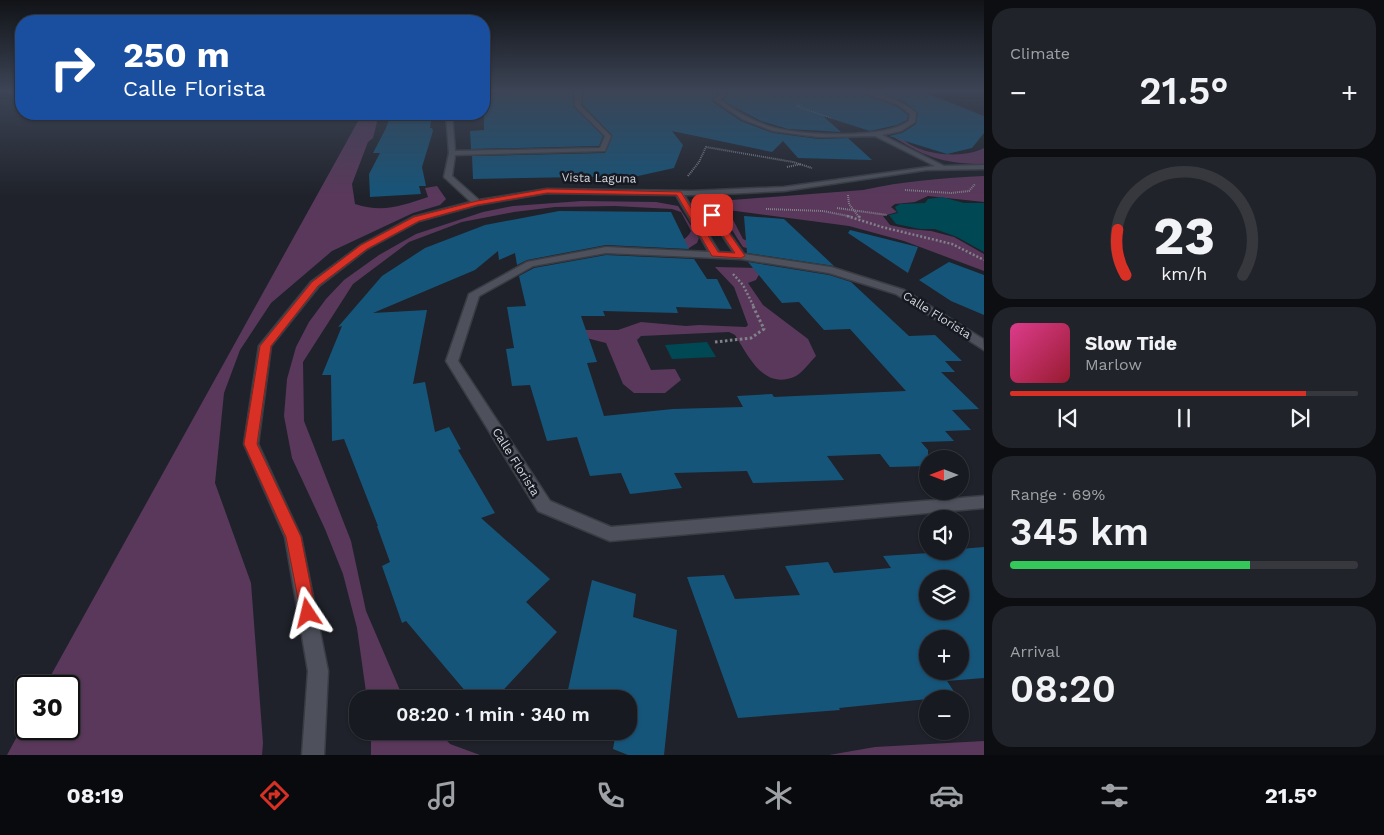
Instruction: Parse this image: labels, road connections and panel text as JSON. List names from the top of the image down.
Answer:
{
  "streets": {
    "street": ["Vista Laguna", "Calle Florista"]
  },
  "north": "left",
  "page": {
    "tile": [
      "Climate",
      ["Range · 69%", "345 km"],
      ["Arrival", "08:20"]
    ],
    "turn": ["250 m", "Calle Florista"],
    "heat": ["−", "21.5°", "+"],
    "song": ["Slow Tide", "Marlow"],
    "map_buttons": ["+", "−"],
    "limit": "30",
    "trip": "08:20 · 1 min · 340 m",
    "tabs": ["08:19", "21.5°"],
    "gauge": ["23", "km/h"]
  }
}
